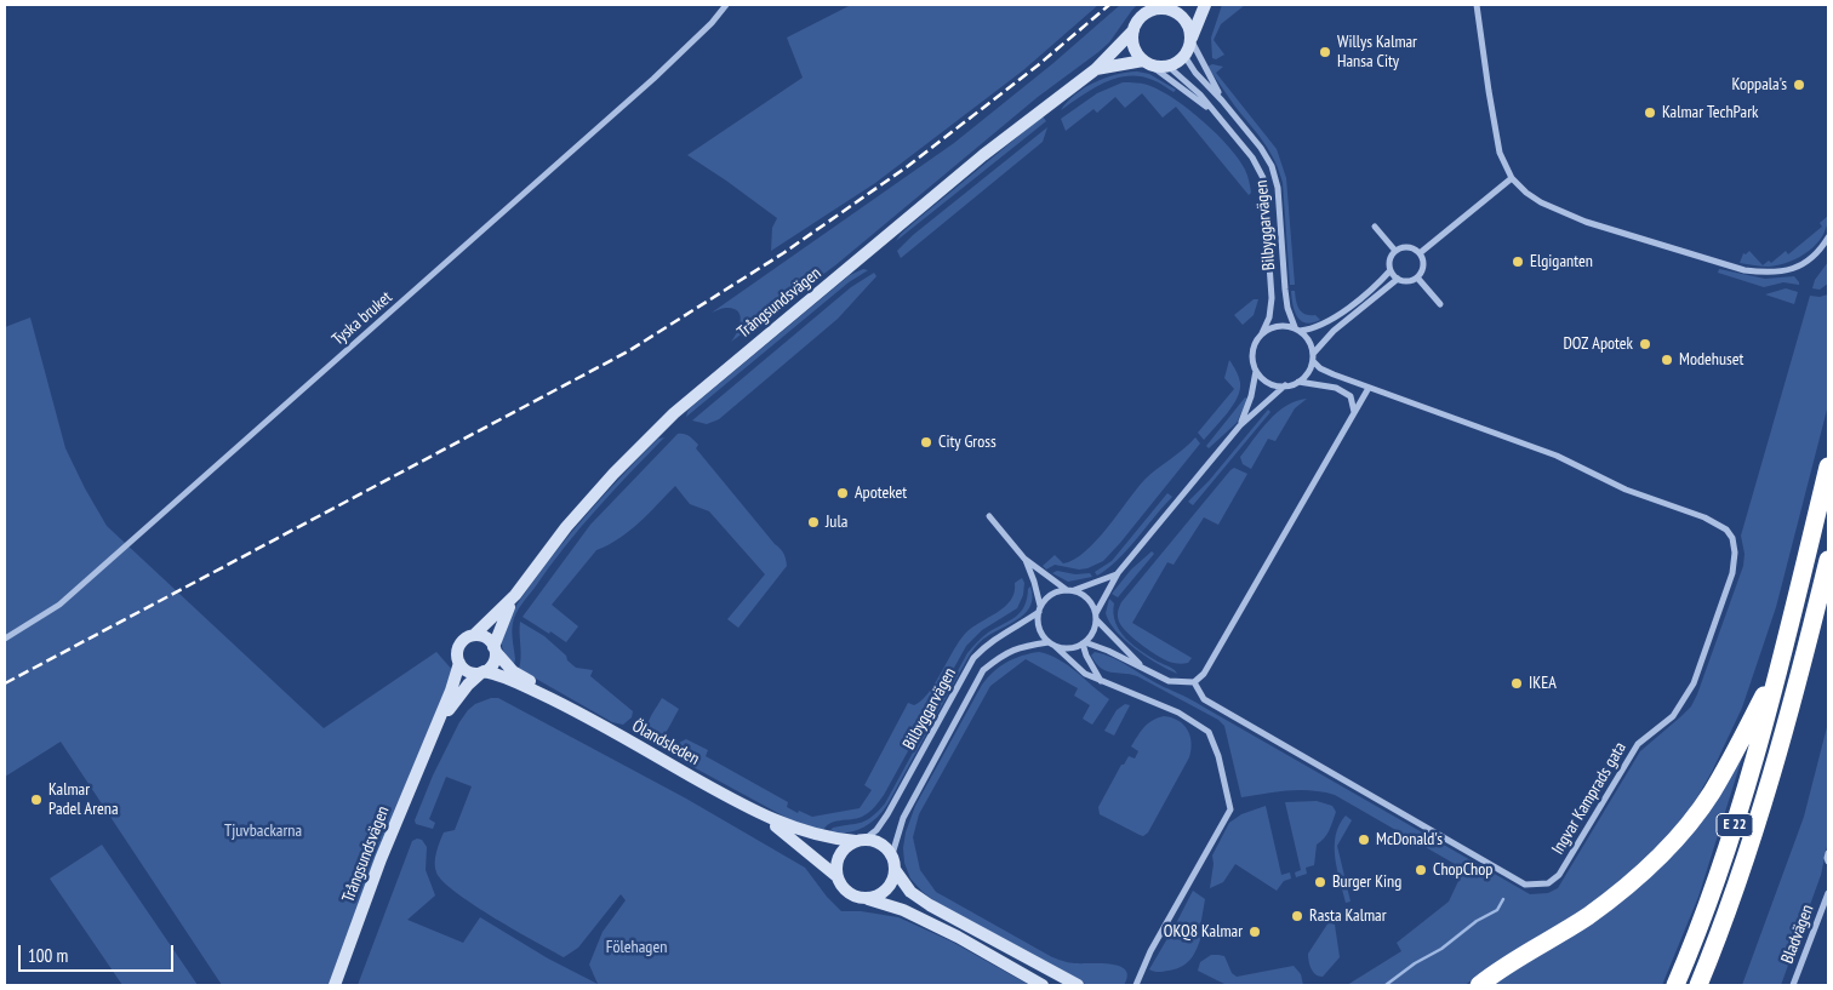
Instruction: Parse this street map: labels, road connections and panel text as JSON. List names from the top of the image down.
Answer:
{
  "streets": {
    "highway": ["E 22"],
    "main road": ["Trångsundsvägen", "Ölandsleden"],
    "street": [
      "Bilbyggarvägen",
      "Tyska bruket",
      "Ingvar Kamprads gata",
      "Bladvägen"
    ]
  },
  "crossings": [
    ["Bilbyggarvägen", "Trångsundsvägen"],
    ["Bilbyggarvägen", "Ölandsleden"],
    ["Bilbyggarvägen", "Ingvar Kamprads gata"],
    ["Trångsundsvägen", "Ölandsleden"]
  ],
  "parks": ["Tjuvbackarna", "Fölehagen"],
  "places": [
    "Willys Kalmar Hansa City",
    "Koppala's",
    "Kalmar TechPark",
    "Elgiganten",
    "DOZ Apotek",
    "Modehuset",
    "City Gross",
    "Apoteket",
    "Jula",
    "IKEA",
    "Kalmar Padel Arena",
    "McDonald's",
    "ChopChop",
    "Burger King",
    "Rasta Kalmar",
    "OKQ8 Kalmar"
  ],
  "scale_bar": "100 m"
}
